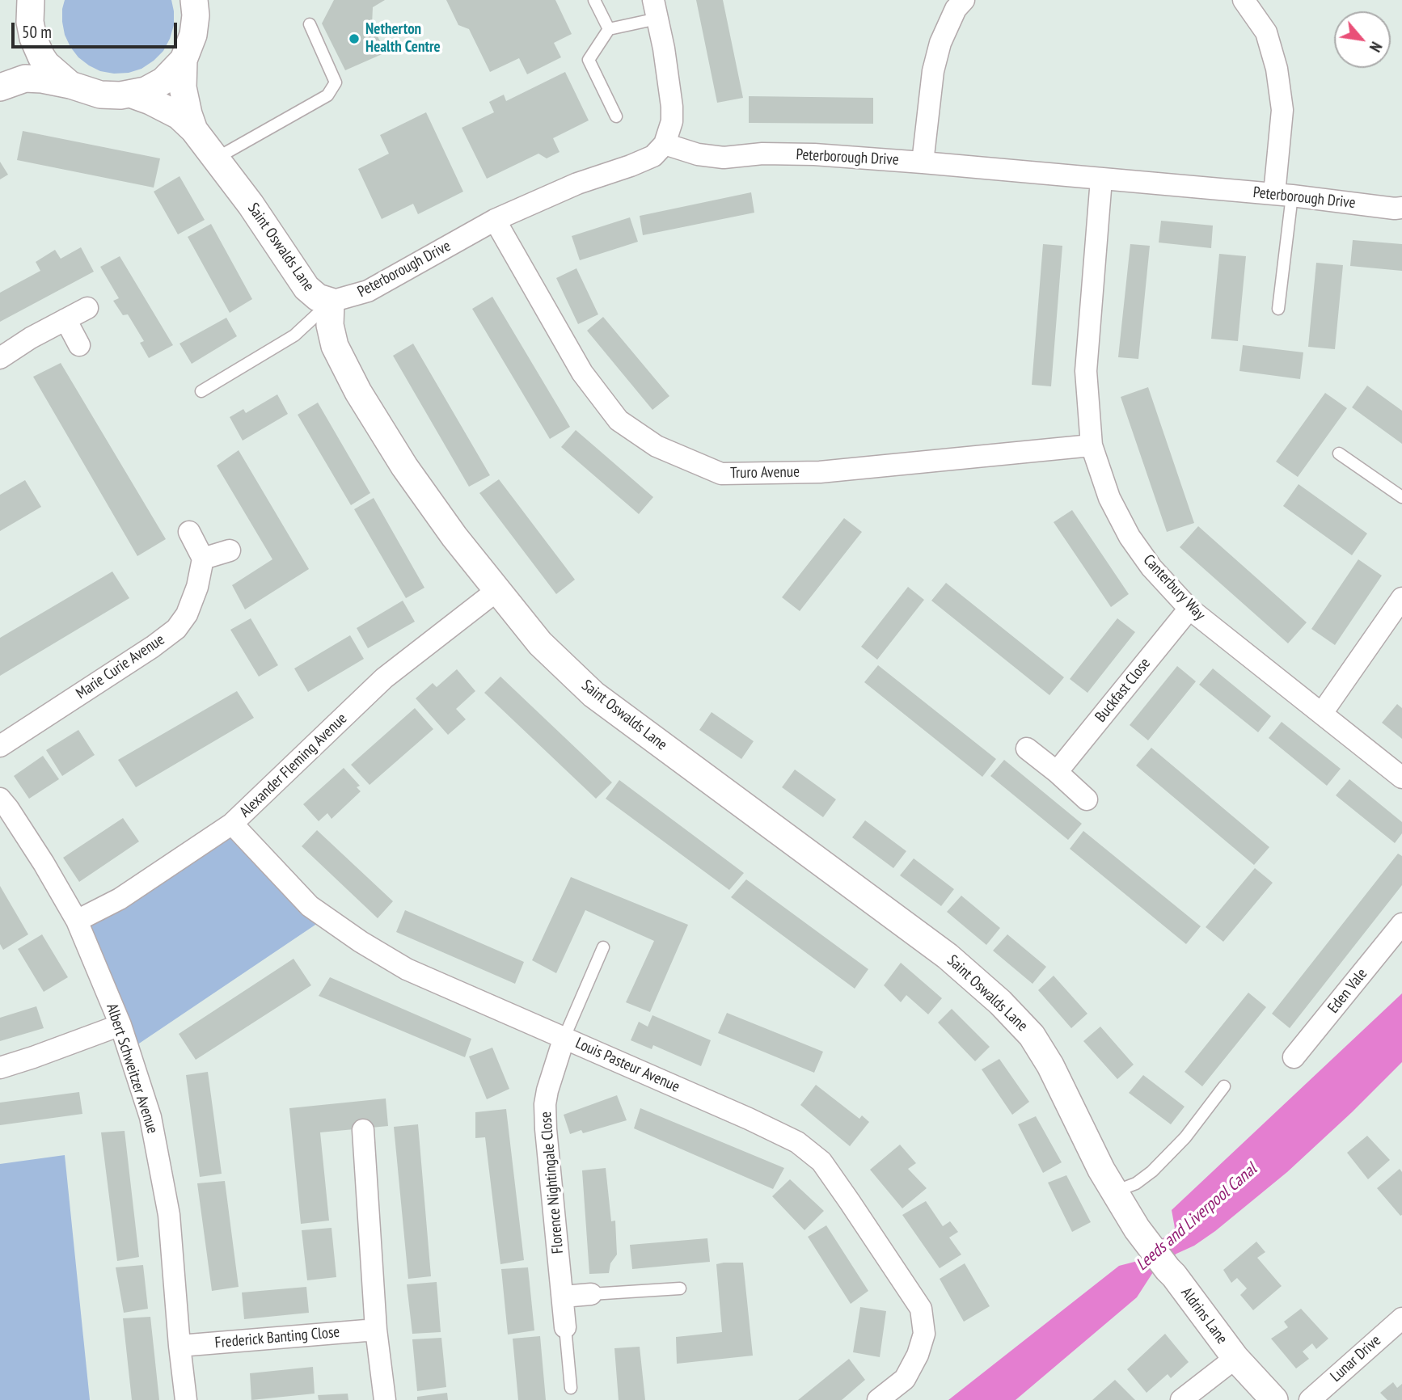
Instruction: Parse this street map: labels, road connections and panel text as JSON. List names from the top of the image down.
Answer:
{
  "streets": {
    "street": [
      "Peterborough Drive",
      "Saint Oswalds Lane",
      "Truro Avenue",
      "Canterbury Way",
      "Marie Curie Avenue",
      "Buckfast Close",
      "Alexander Fleming Avenue",
      "Eden Vale",
      "Louis Pasteur Avenue",
      "Albert Schweitzer Avenue",
      "Florence Nightingale Close",
      "Aldrins Lane",
      "Frederick Banting Close",
      "Lunar Drive"
    ]
  },
  "crossings": [
    ["Peterborough Drive", "Saint Oswalds Lane"],
    ["Peterborough Drive", "Truro Avenue"],
    ["Peterborough Drive", "Canterbury Way"],
    ["Saint Oswalds Lane", "Alexander Fleming Avenue"],
    ["Saint Oswalds Lane", "Aldrins Lane"],
    ["Truro Avenue", "Canterbury Way"],
    ["Canterbury Way", "Buckfast Close"],
    ["Alexander Fleming Avenue", "Louis Pasteur Avenue"],
    ["Alexander Fleming Avenue", "Albert Schweitzer Avenue"],
    ["Louis Pasteur Avenue", "Florence Nightingale Close"],
    ["Albert Schweitzer Avenue", "Frederick Banting Close"]
  ],
  "water": ["Leeds and Liverpool Canal"],
  "places": ["Netherton Health Centre"],
  "scale_bar": "50 m",
  "north": "bottom right"
}
